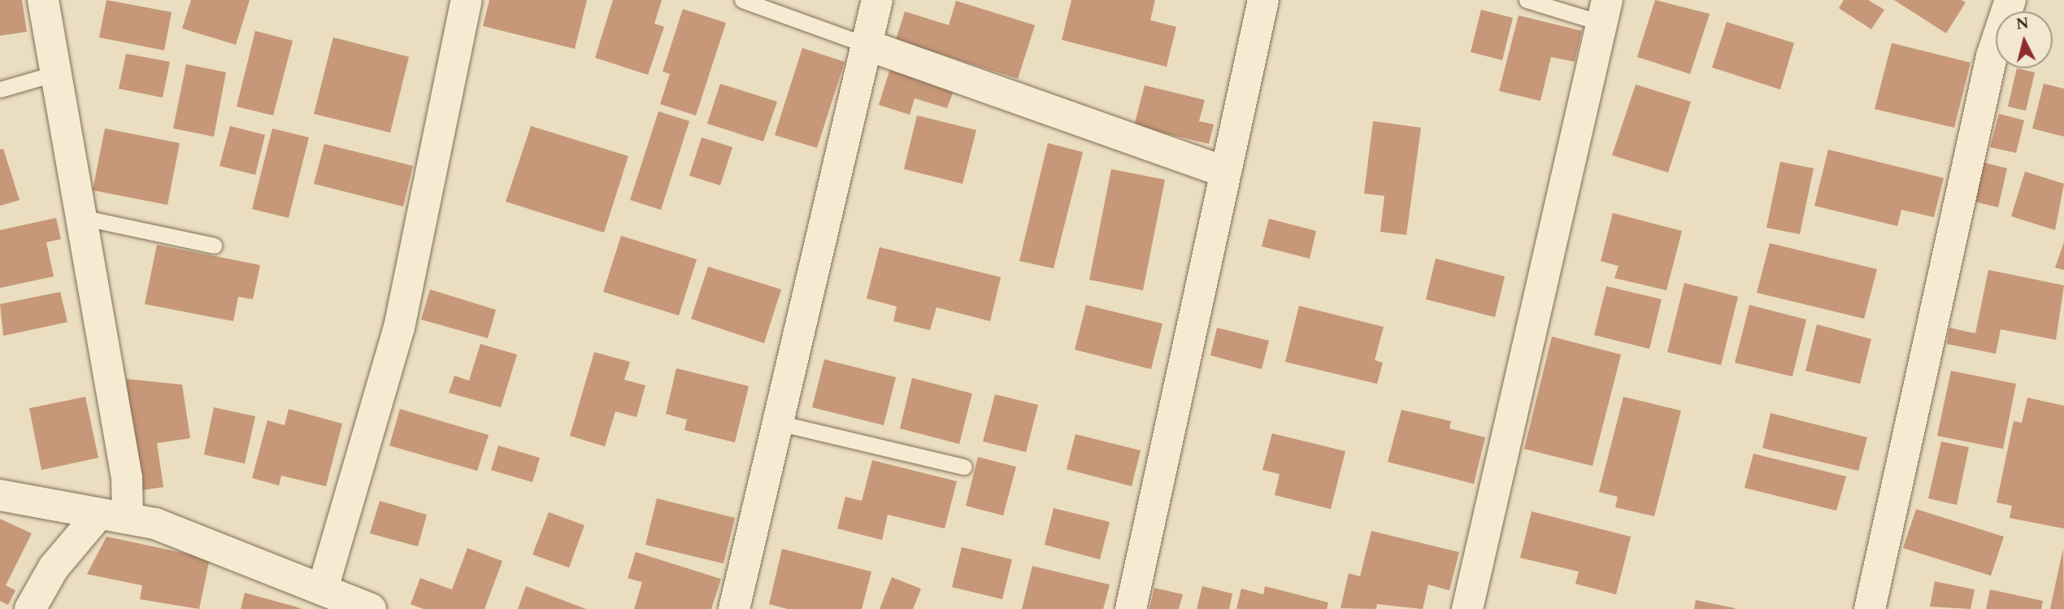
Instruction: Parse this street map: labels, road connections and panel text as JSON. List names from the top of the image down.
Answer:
{
  "north": "top"
}
